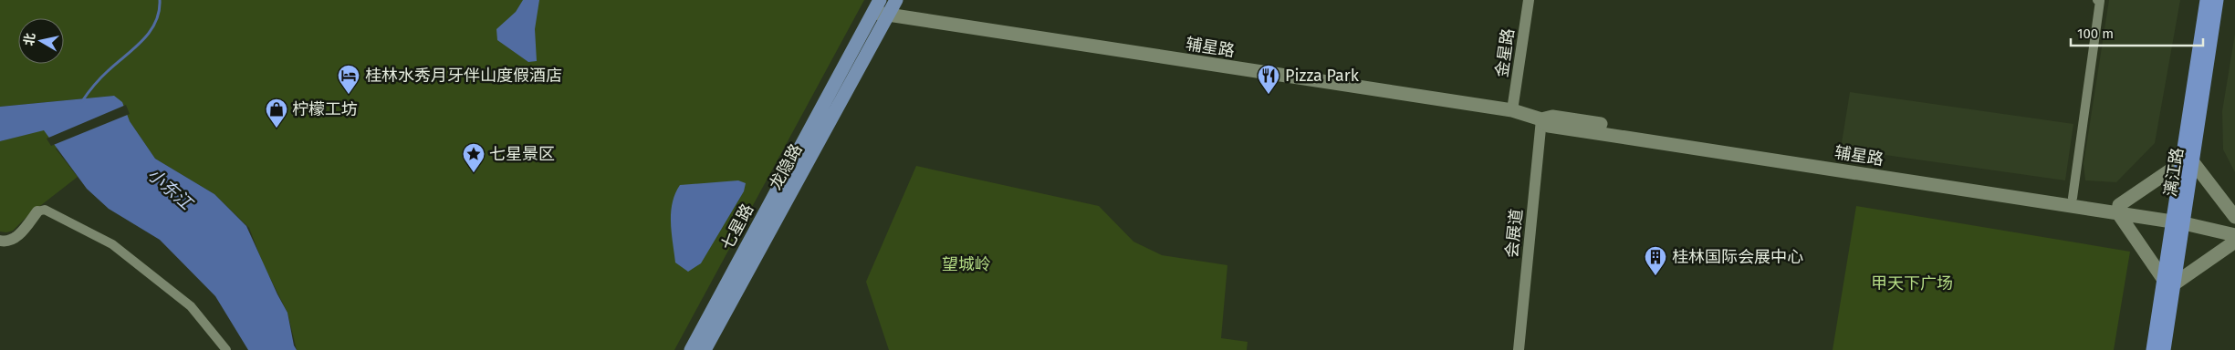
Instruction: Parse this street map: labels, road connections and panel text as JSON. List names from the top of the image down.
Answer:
{
  "streets": {
    "highway": ["漓江路"],
    "main road": ["辅星路", "龙隐路", "七星路"],
    "street": ["金星路", "会展道"]
  },
  "crossings": [
    ["辅星路", "金星路"],
    ["辅星路", "龙隐路"],
    ["辅星路", "漓江路"],
    ["辅星路", "七星路"],
    ["辅星路", "会展道"]
  ],
  "water": ["小东江"],
  "parks": ["望城岭", "甲天下广场"],
  "places": {
    "hotel": ["桂林水秀月牙伴山度假酒店"],
    "restaurant": ["Pizza Park"],
    "shop": ["柠檬工坊"],
    "place": ["七星景区"],
    "building": ["桂林国际会展中心"]
  },
  "scale_bar": "100 m",
  "north": "left"
}
